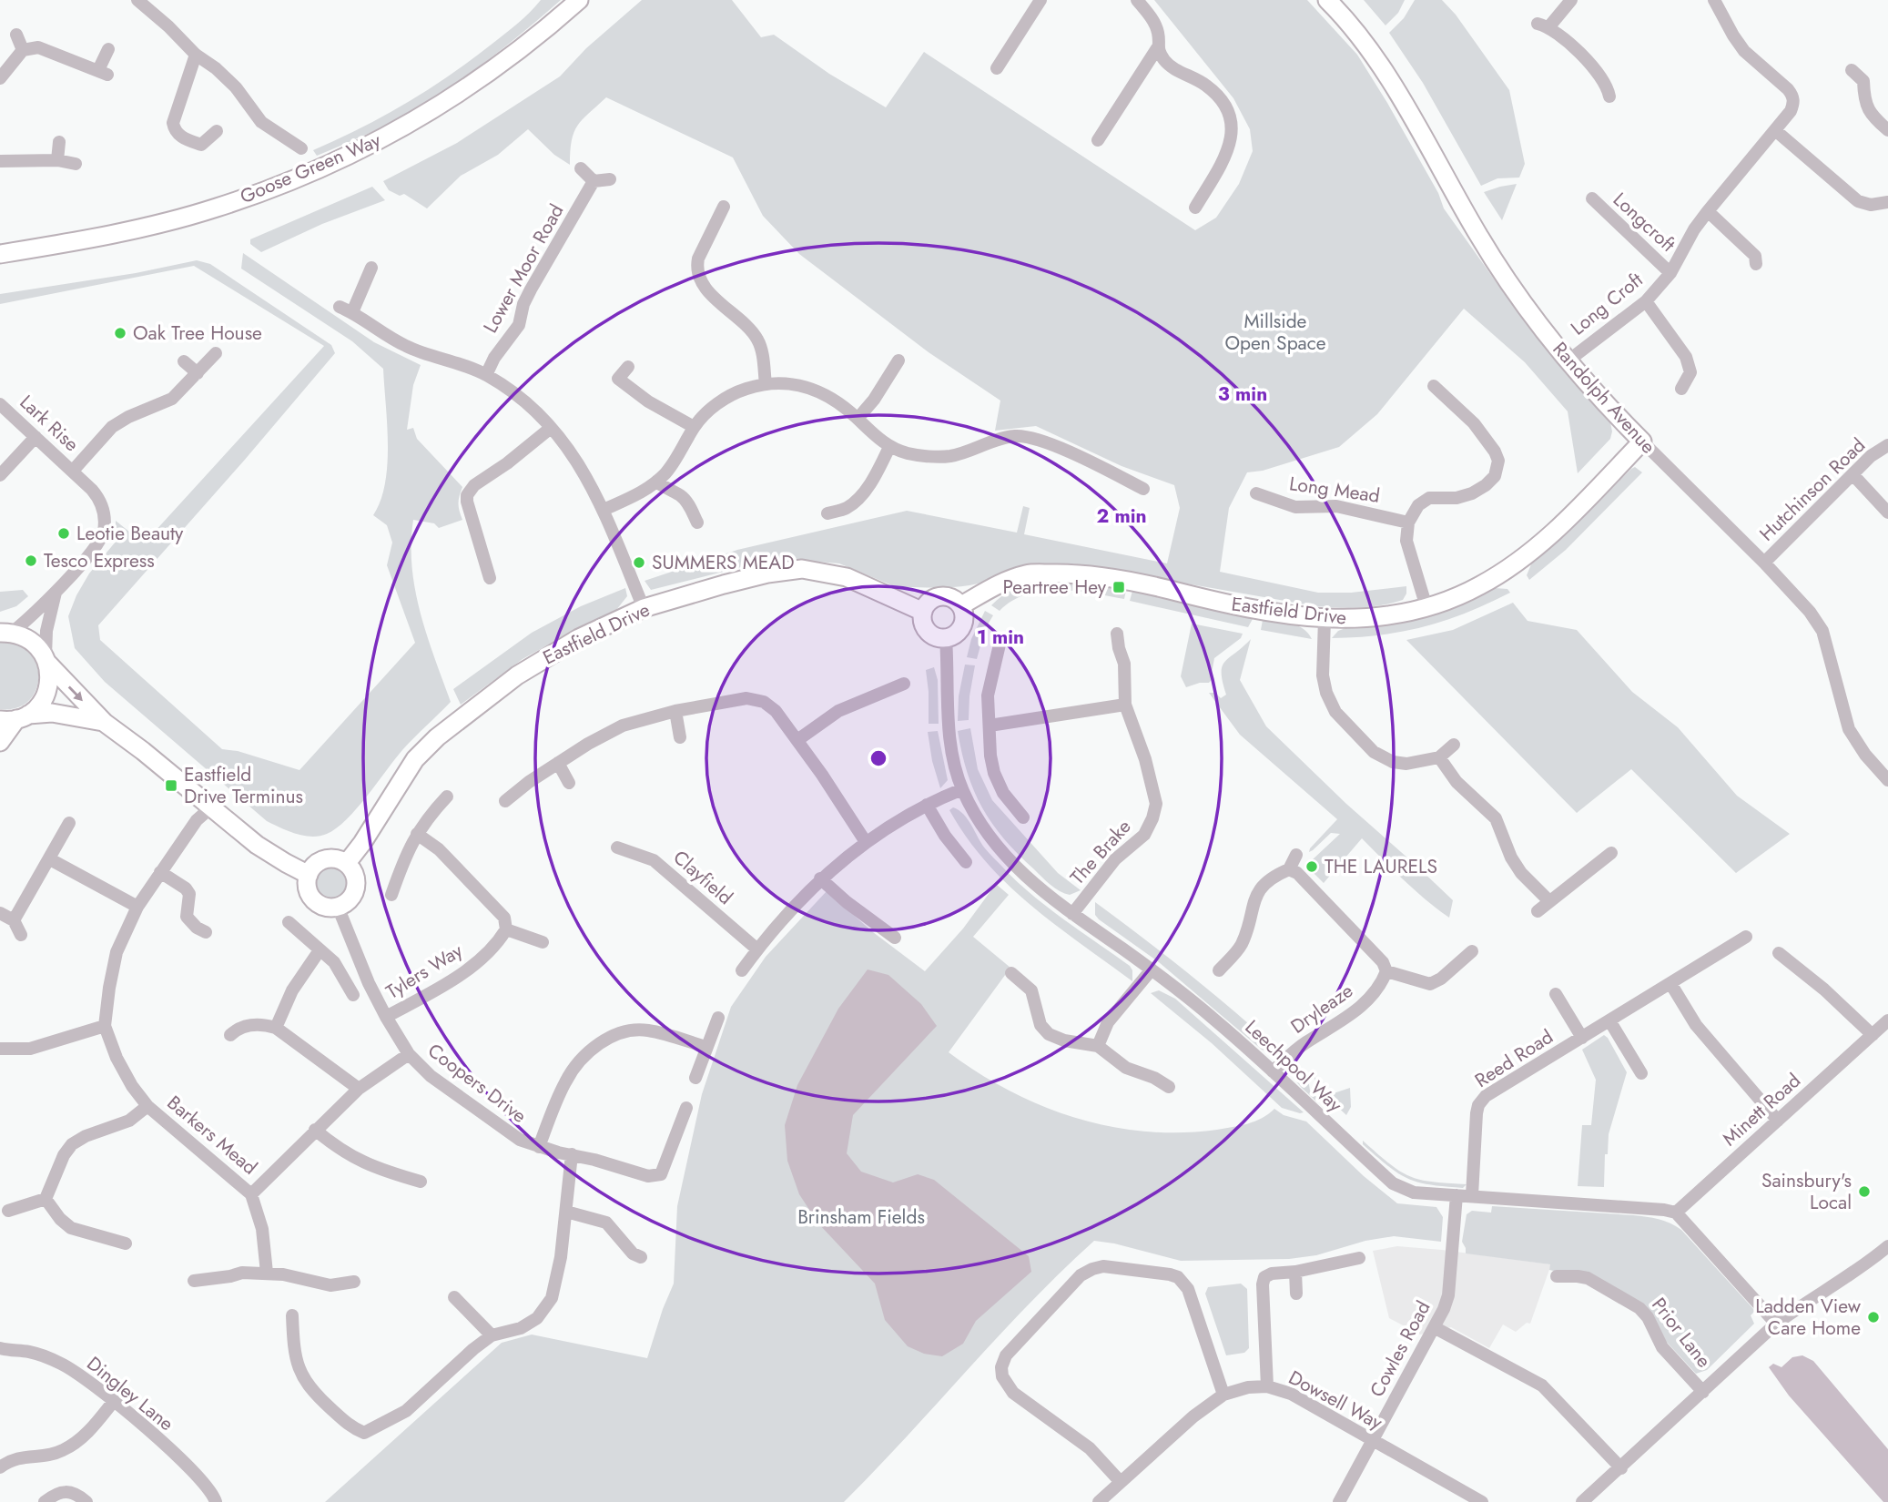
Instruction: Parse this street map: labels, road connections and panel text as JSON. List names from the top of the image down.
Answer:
{
  "streets": {
    "street": [
      "Goose Green Way",
      "Longcroft",
      "Lower Moor Road",
      "Long Croft",
      "Randolph Avenue",
      "Lark Rise",
      "Long Mead",
      "Hutchinson Road",
      "Eastfield Drive",
      "The Brake",
      "Clayfield",
      "Tylers Way",
      "Dryleaze",
      "Reed Road",
      "Leechpool Way",
      "Coopers Drive",
      "Minett Road",
      "Barkers Mead",
      "Prior Lane",
      "Cowles Road",
      "Dingley Lane",
      "Dowsell Way"
    ]
  },
  "crossings": [
    ["Longcroft", "Long Croft"],
    ["Long Croft", "Randolph Avenue"],
    ["Randolph Avenue", "Hutchinson Road"],
    ["Randolph Avenue", "Eastfield Drive"],
    ["Eastfield Drive", "Leechpool Way"],
    ["Eastfield Drive", "Coopers Drive"],
    ["The Brake", "Leechpool Way"],
    ["Tylers Way", "Coopers Drive"],
    ["Dryleaze", "Leechpool Way"],
    ["Reed Road", "Leechpool Way"],
    ["Leechpool Way", "Minett Road"],
    ["Leechpool Way", "Cowles Road"],
    ["Coopers Drive", "Barkers Mead"],
    ["Cowles Road", "Dowsell Way"]
  ],
  "parks": ["Millside Open Space", "Brinsham Fields"],
  "places": {
    "other": [
      "Oak Tree House",
      "Leotie Beauty",
      "Tesco Express",
      "SUMMERS MEAD",
      "THE LAURELS",
      "Sainsbury's Local",
      "Ladden View Care Home"
    ],
    "transit": ["Peartree Hey", "Eastfield Drive Terminus"]
  },
  "rings": ["3 min", "2 min", "1 min"]
}
